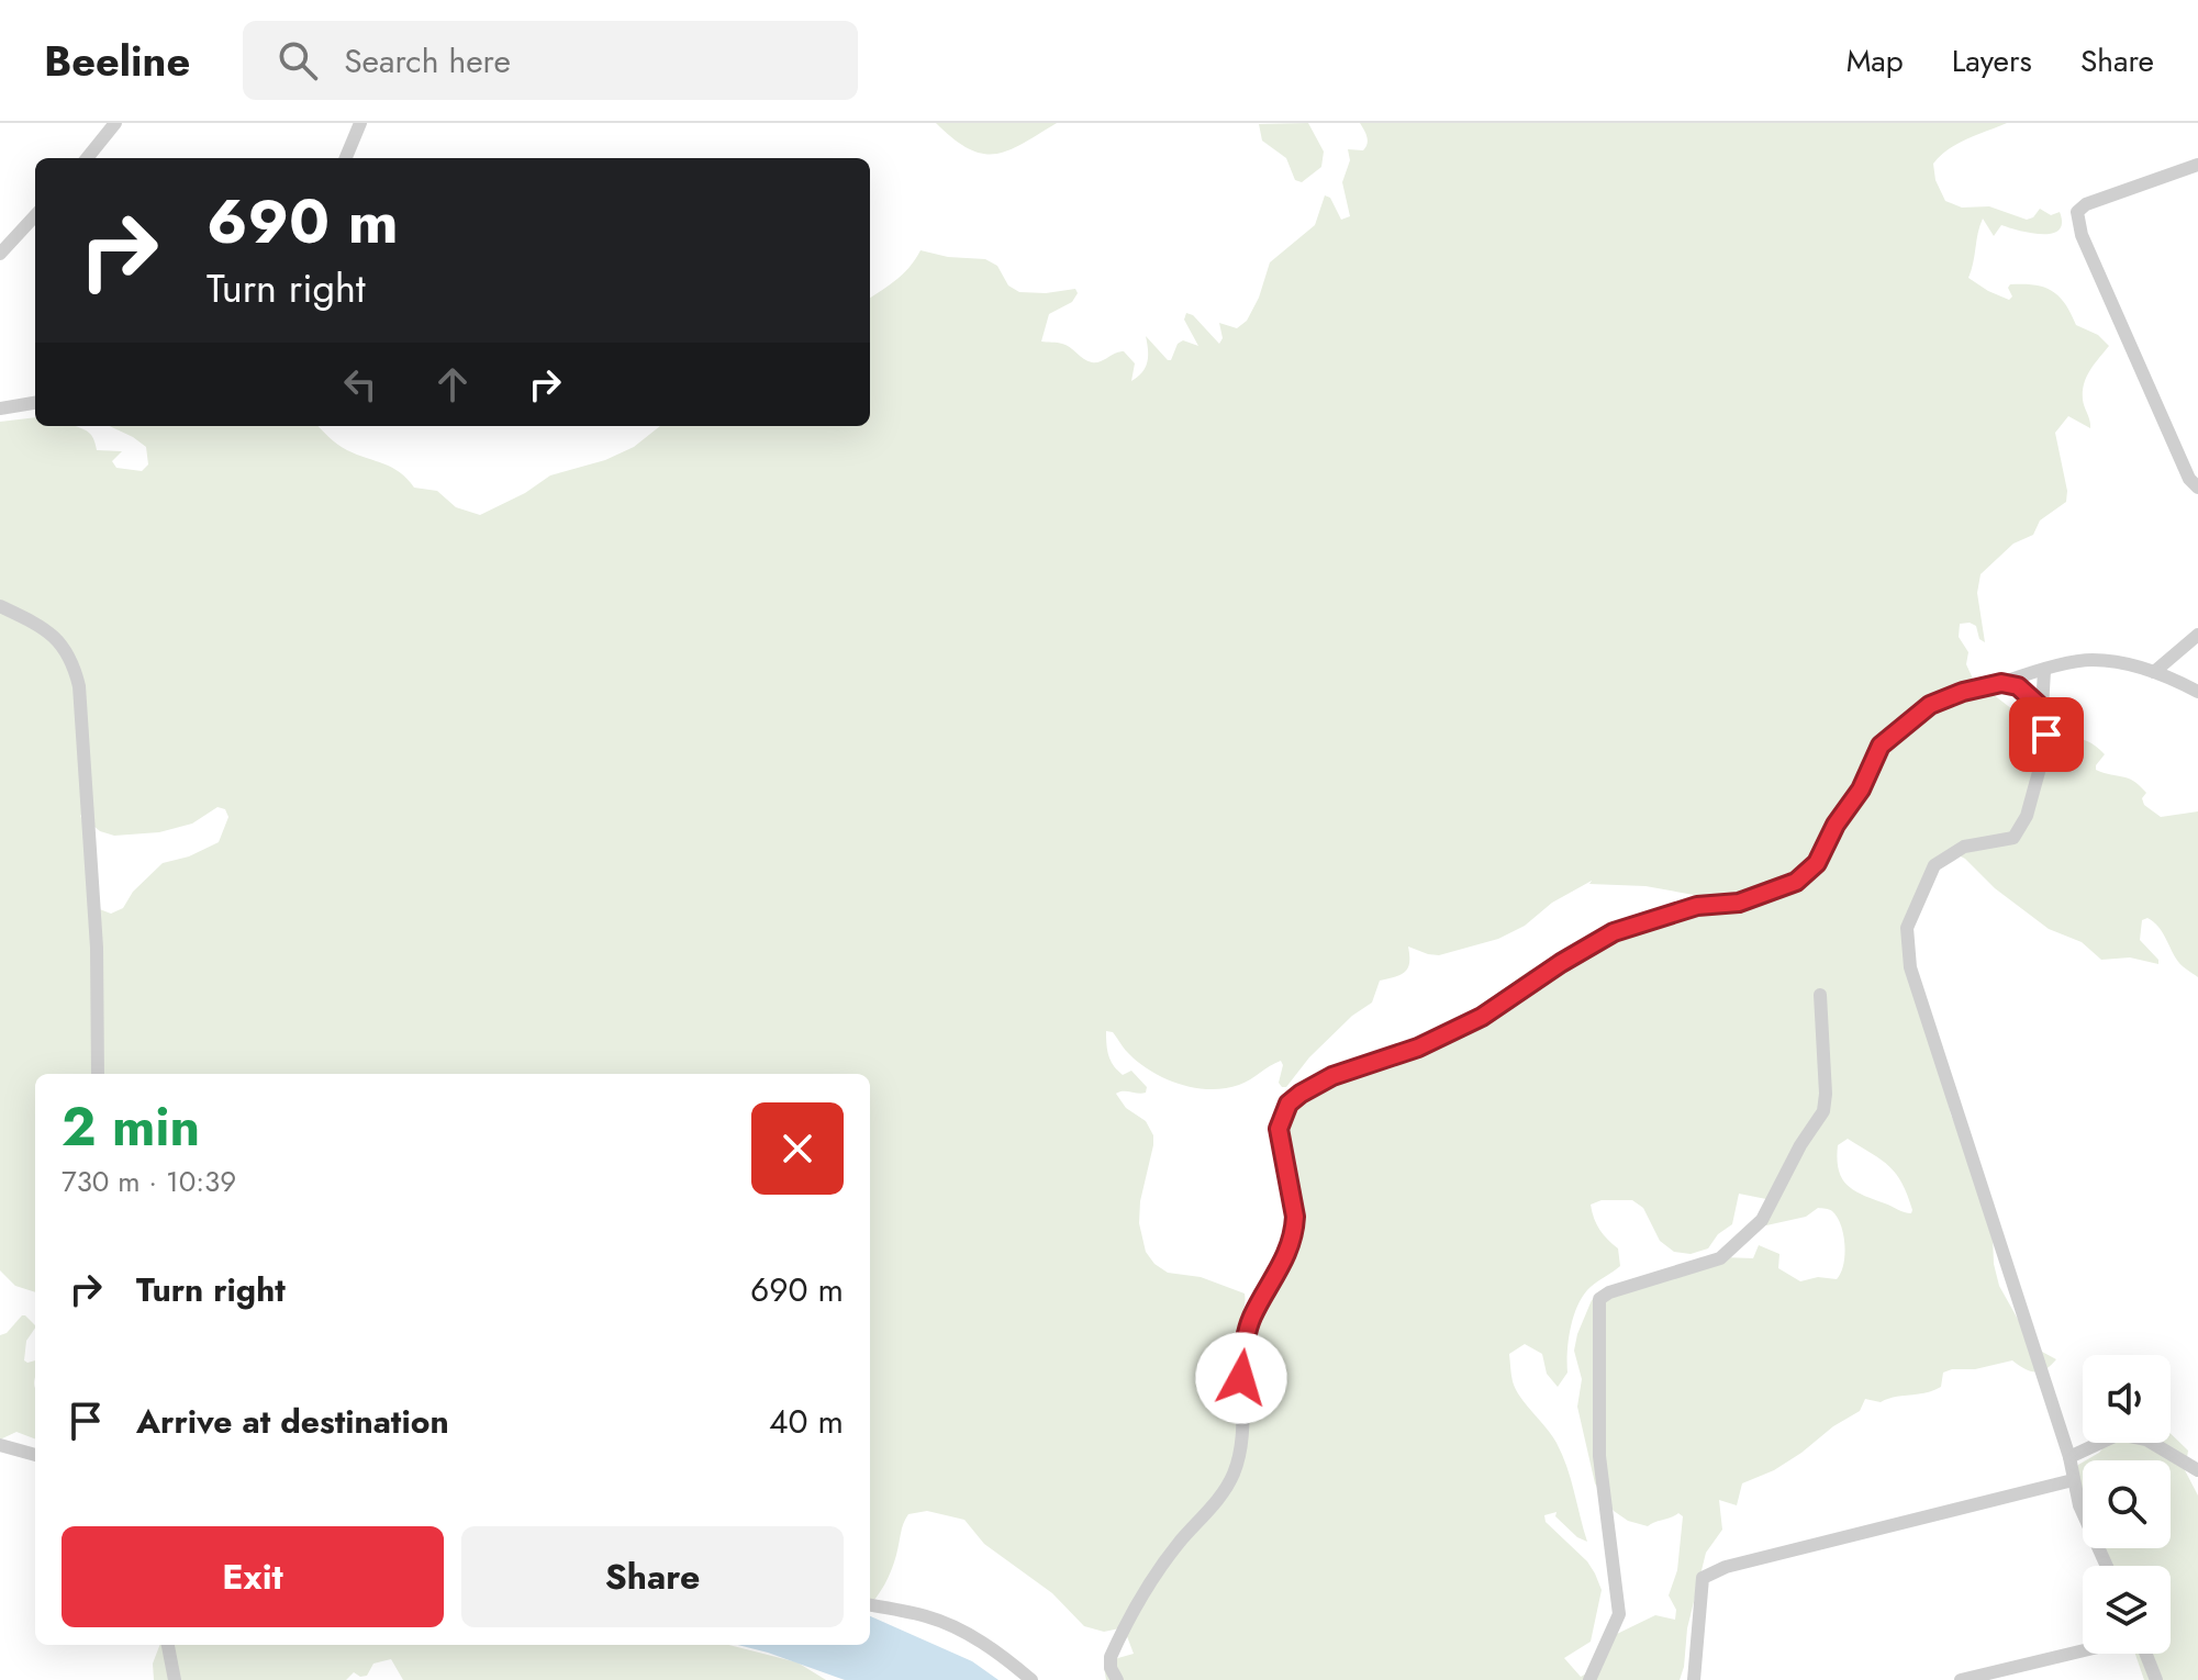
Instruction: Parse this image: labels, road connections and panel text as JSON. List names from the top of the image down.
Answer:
{
  "page": {
    "header": "Beeline",
    "search": "Search here",
    "nav": ["Map", "Layers", "Share"],
    "turn": ["690 m", "Turn right"],
    "heading": ["2 min", "730 m · 10:39"],
    "list": [
      {
        "name": "Turn right",
        "value": "690 m"
      },
      {
        "name": "Arrive at destination",
        "value": "40 m"
      }
    ],
    "buttons": ["Exit", "Share"]
  }
}
